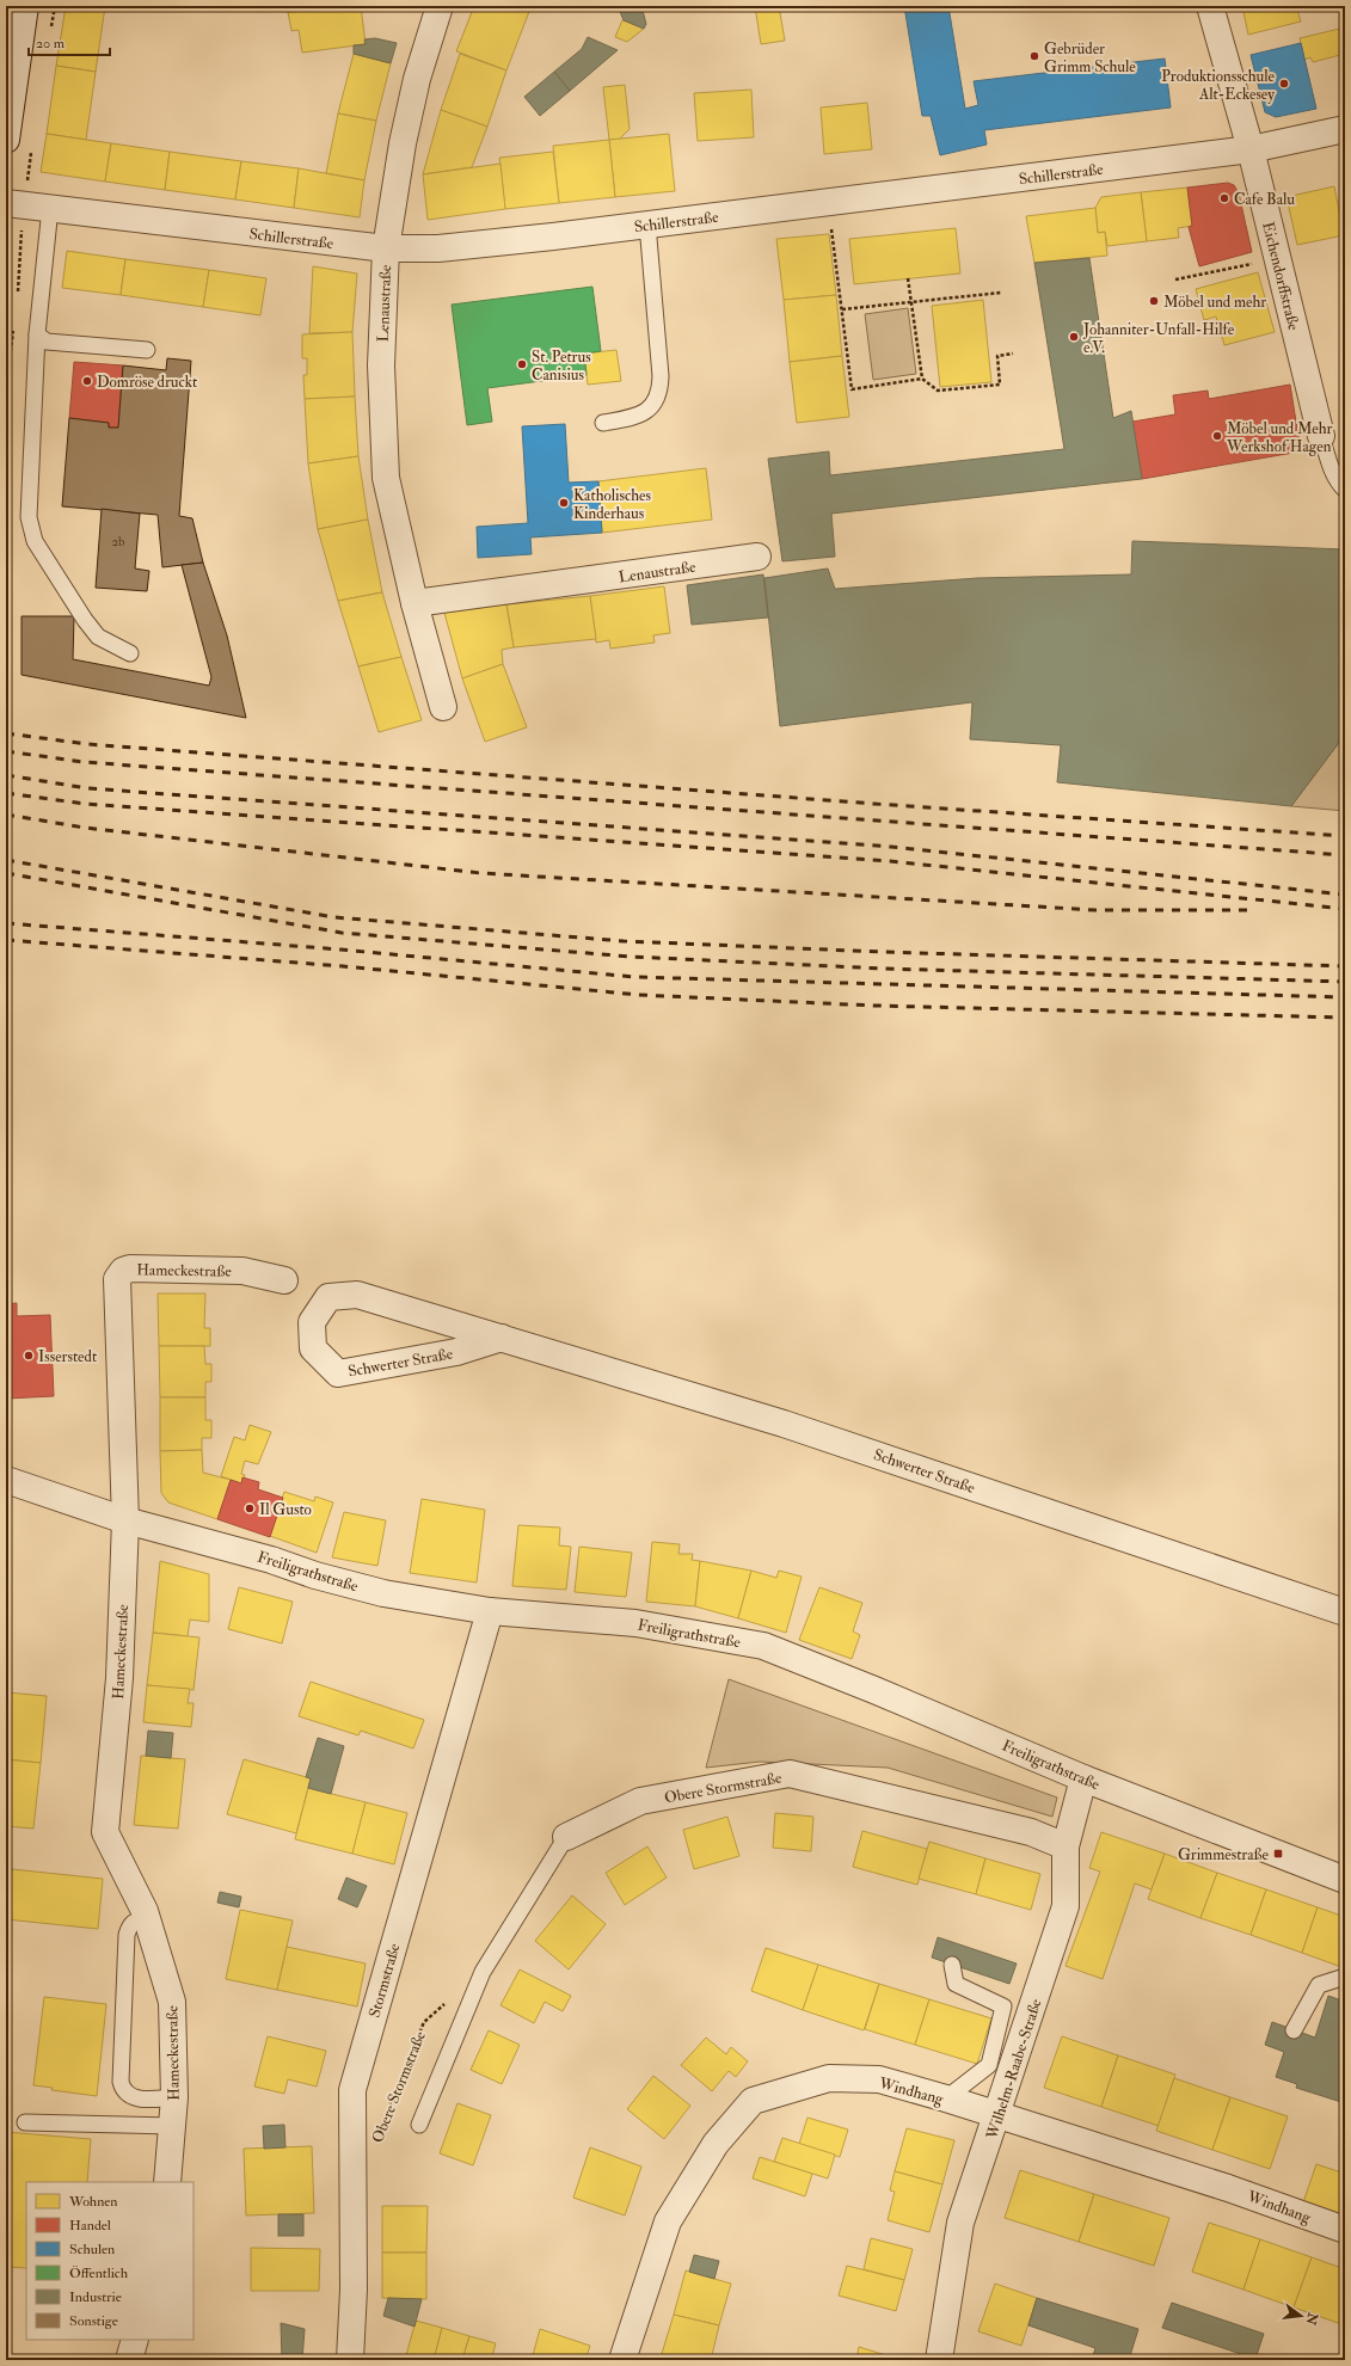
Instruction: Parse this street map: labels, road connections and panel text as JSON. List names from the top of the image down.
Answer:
{
  "streets": {
    "street": [
      "Schillerstraße",
      "Eichendorffstraße",
      "Lenaustraße",
      "Hameckestraße",
      "Schwerter Straße",
      "Freiligrathstraße",
      "Obere Stormstraße",
      "Stormstraße",
      "Wilhelm-Raabe-Straße",
      "Windhang"
    ]
  },
  "crossings": [
    ["Schillerstraße", "Eichendorffstraße"],
    ["Schillerstraße", "Lenaustraße"],
    ["Hameckestraße", "Freiligrathstraße"],
    ["Freiligrathstraße", "Stormstraße"],
    ["Freiligrathstraße", "Wilhelm-Raabe-Straße"],
    ["Obere Stormstraße", "Wilhelm-Raabe-Straße"],
    ["Wilhelm-Raabe-Straße", "Windhang"]
  ],
  "places": {
    "other": [
      "Gebrüder Grimm Schule",
      "Produktionsschule Alt-Eckesey",
      "Cafe Balu",
      "Möbel und mehr",
      "Johanniter-Unfall-Hilfe e.V.",
      "St. Petrus Canisius",
      "Domröse druckt",
      "Möbel und Mehr Werkshof Hagen",
      "Katholisches Kinderhaus",
      "Isserstedt",
      "Il Gusto"
    ],
    "transit": ["Grimmestraße"]
  },
  "house_numbers": ["2b"],
  "legend": [
    "Wohnen",
    "Handel",
    "Schulen",
    "Öffentlich",
    "Industrie",
    "Sonstige"
  ],
  "scale_bar": "20 m",
  "north": "right"
}
